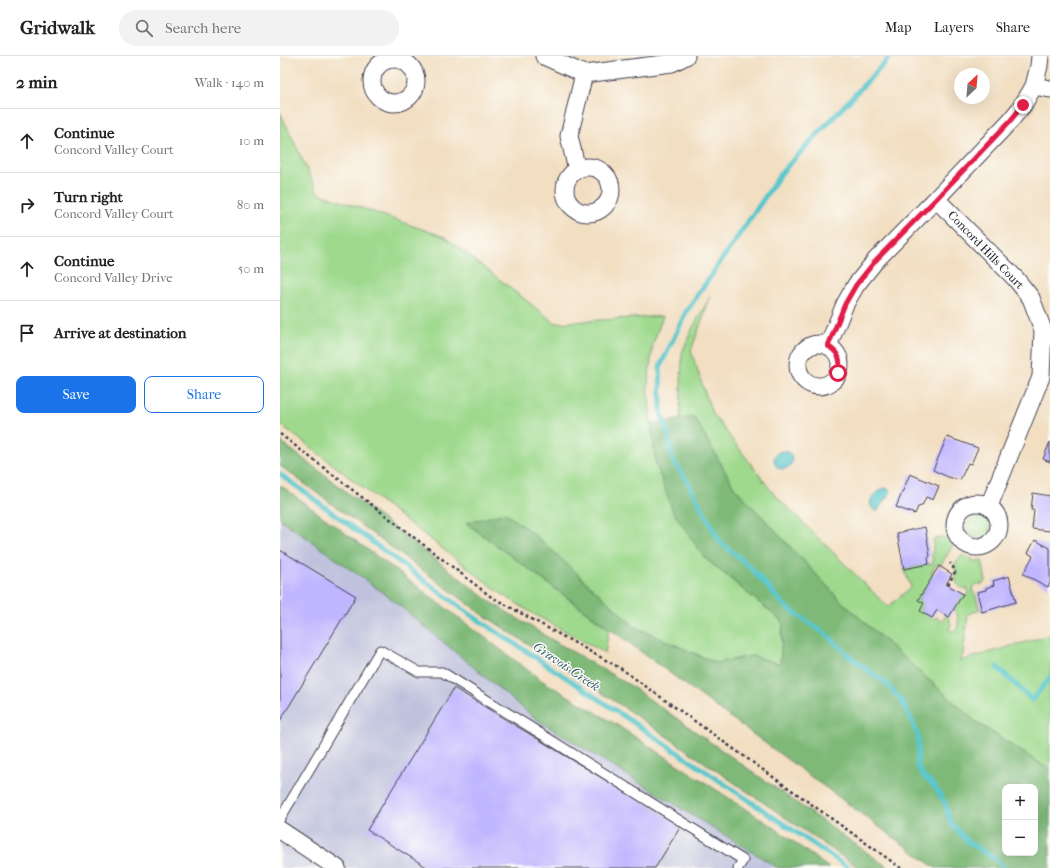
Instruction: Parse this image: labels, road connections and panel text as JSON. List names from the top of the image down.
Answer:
{
  "streets": {
    "street": ["Concord Hills Court"]
  },
  "water": ["Gravois Creek"],
  "north": "top right",
  "page": {
    "header": "Gridwalk",
    "search": "Search here",
    "nav": ["Map", "Layers", "Share"],
    "heading": ["2 min", "Walk · 140 m"],
    "list": [
      ["Continue", "Concord Valley Court", "10 m"],
      ["Turn right", "Concord Valley Court", "80 m"],
      ["Continue", "Concord Valley Drive", "50 m"],
      "Arrive at destination"
    ],
    "buttons": ["Save", "Share"],
    "map_buttons": ["+", "−"]
  }
}
